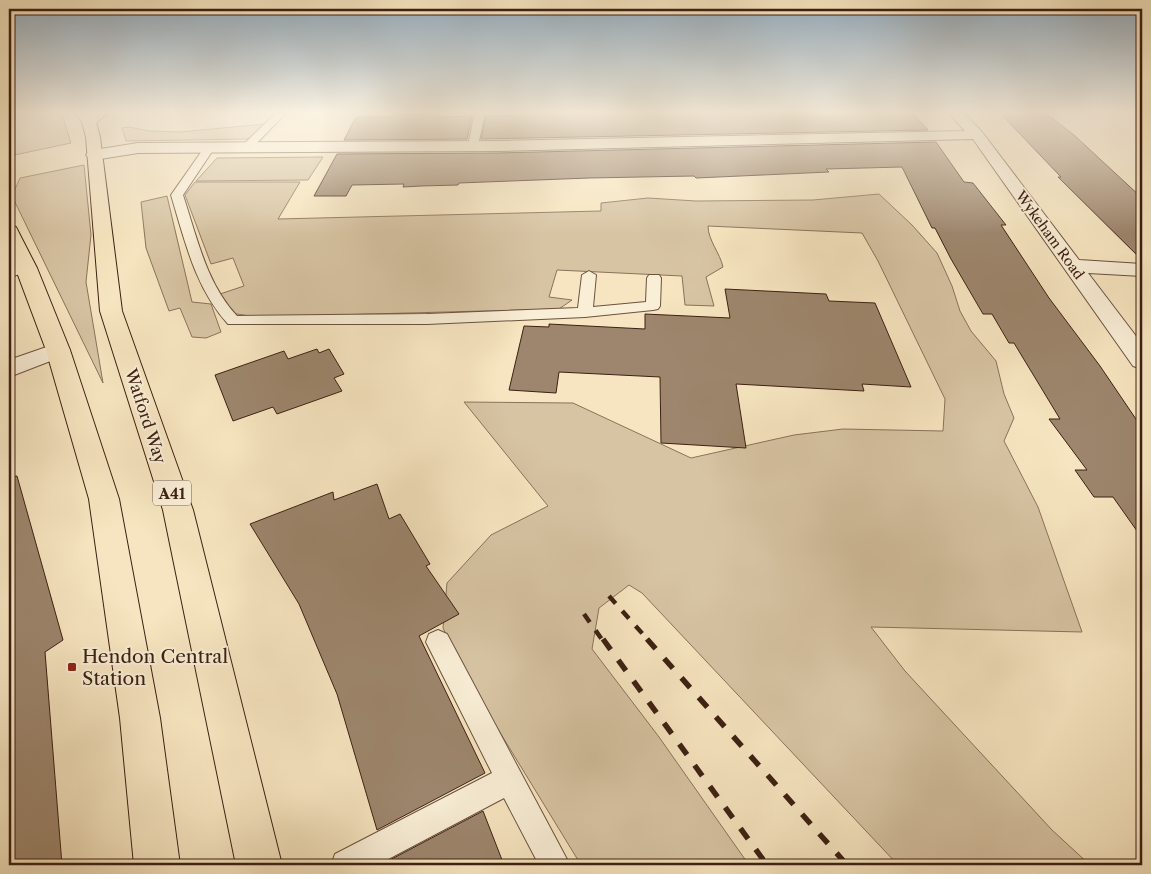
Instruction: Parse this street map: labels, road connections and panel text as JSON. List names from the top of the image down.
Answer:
{
  "streets": {
    "highway": ["Watford Way", "A41"],
    "street": ["Wykeham Road"]
  },
  "places": {
    "transit": ["Hendon Central Station"]
  }
}
